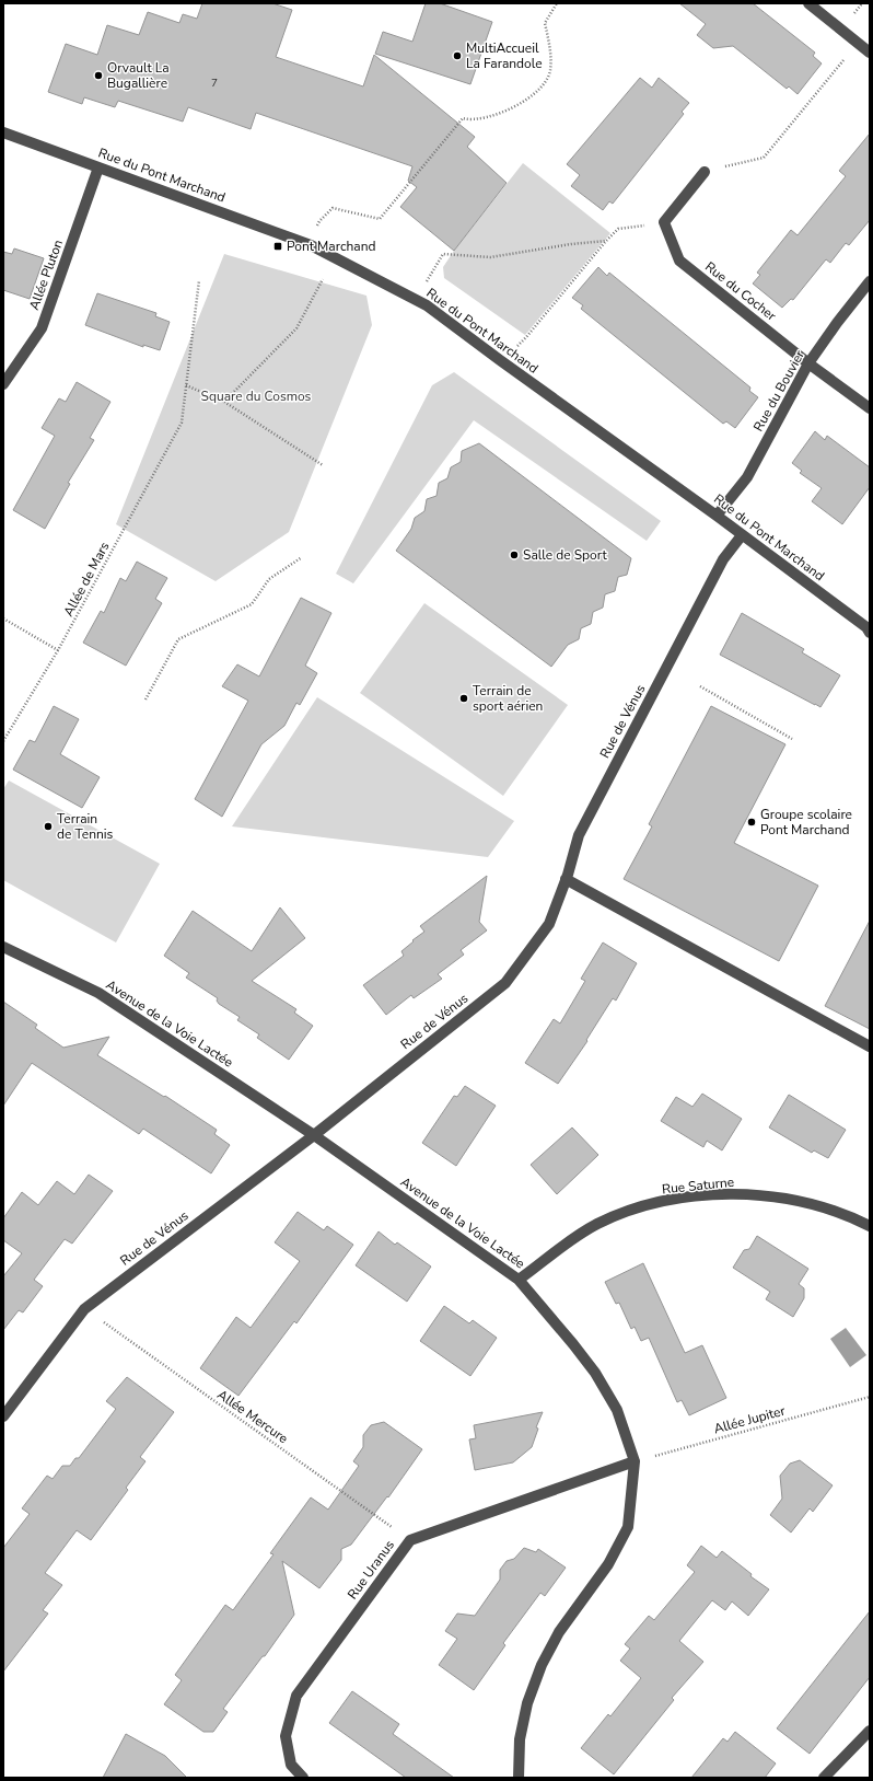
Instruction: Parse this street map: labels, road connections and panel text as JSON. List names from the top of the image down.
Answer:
{
  "streets": {
    "street": [
      "Rue du Pont Marchand",
      "Allée Pluton",
      "Rue du Cocher",
      "Rue du Bouvier",
      "Rue de Vénus",
      "Avenue de la Voie Lactée",
      "Rue Saturne",
      "Rue Uranus"
    ],
    "path": ["Allée de Mars", "Allée Mercure", "Allée Jupiter"]
  },
  "crossings": [
    ["Rue du Pont Marchand", "Allée Pluton"],
    ["Rue du Pont Marchand", "Rue du Bouvier"],
    ["Rue du Pont Marchand", "Rue de Vénus"],
    ["Rue du Cocher", "Rue du Bouvier"],
    ["Rue de Vénus", "Avenue de la Voie Lactée"],
    ["Rue de Vénus", "Allée Mercure"],
    ["Avenue de la Voie Lactée", "Rue Saturne"],
    ["Avenue de la Voie Lactée", "Allée Jupiter"],
    ["Avenue de la Voie Lactée", "Rue Uranus"],
    ["Allée Mercure", "Rue Uranus"],
    ["Allée Jupiter", "Rue Uranus"]
  ],
  "parks": ["Square du Cosmos"],
  "places": {
    "other": [
      "MultiAccueil La Farandole",
      "Orvault La Bugallière",
      "Salle de Sport",
      "Terrain de sport aérien",
      "Groupe scolaire Pont Marchand",
      "Terrain de Tennis"
    ],
    "transit": ["Pont Marchand"]
  },
  "house_numbers": ["7"]
}
